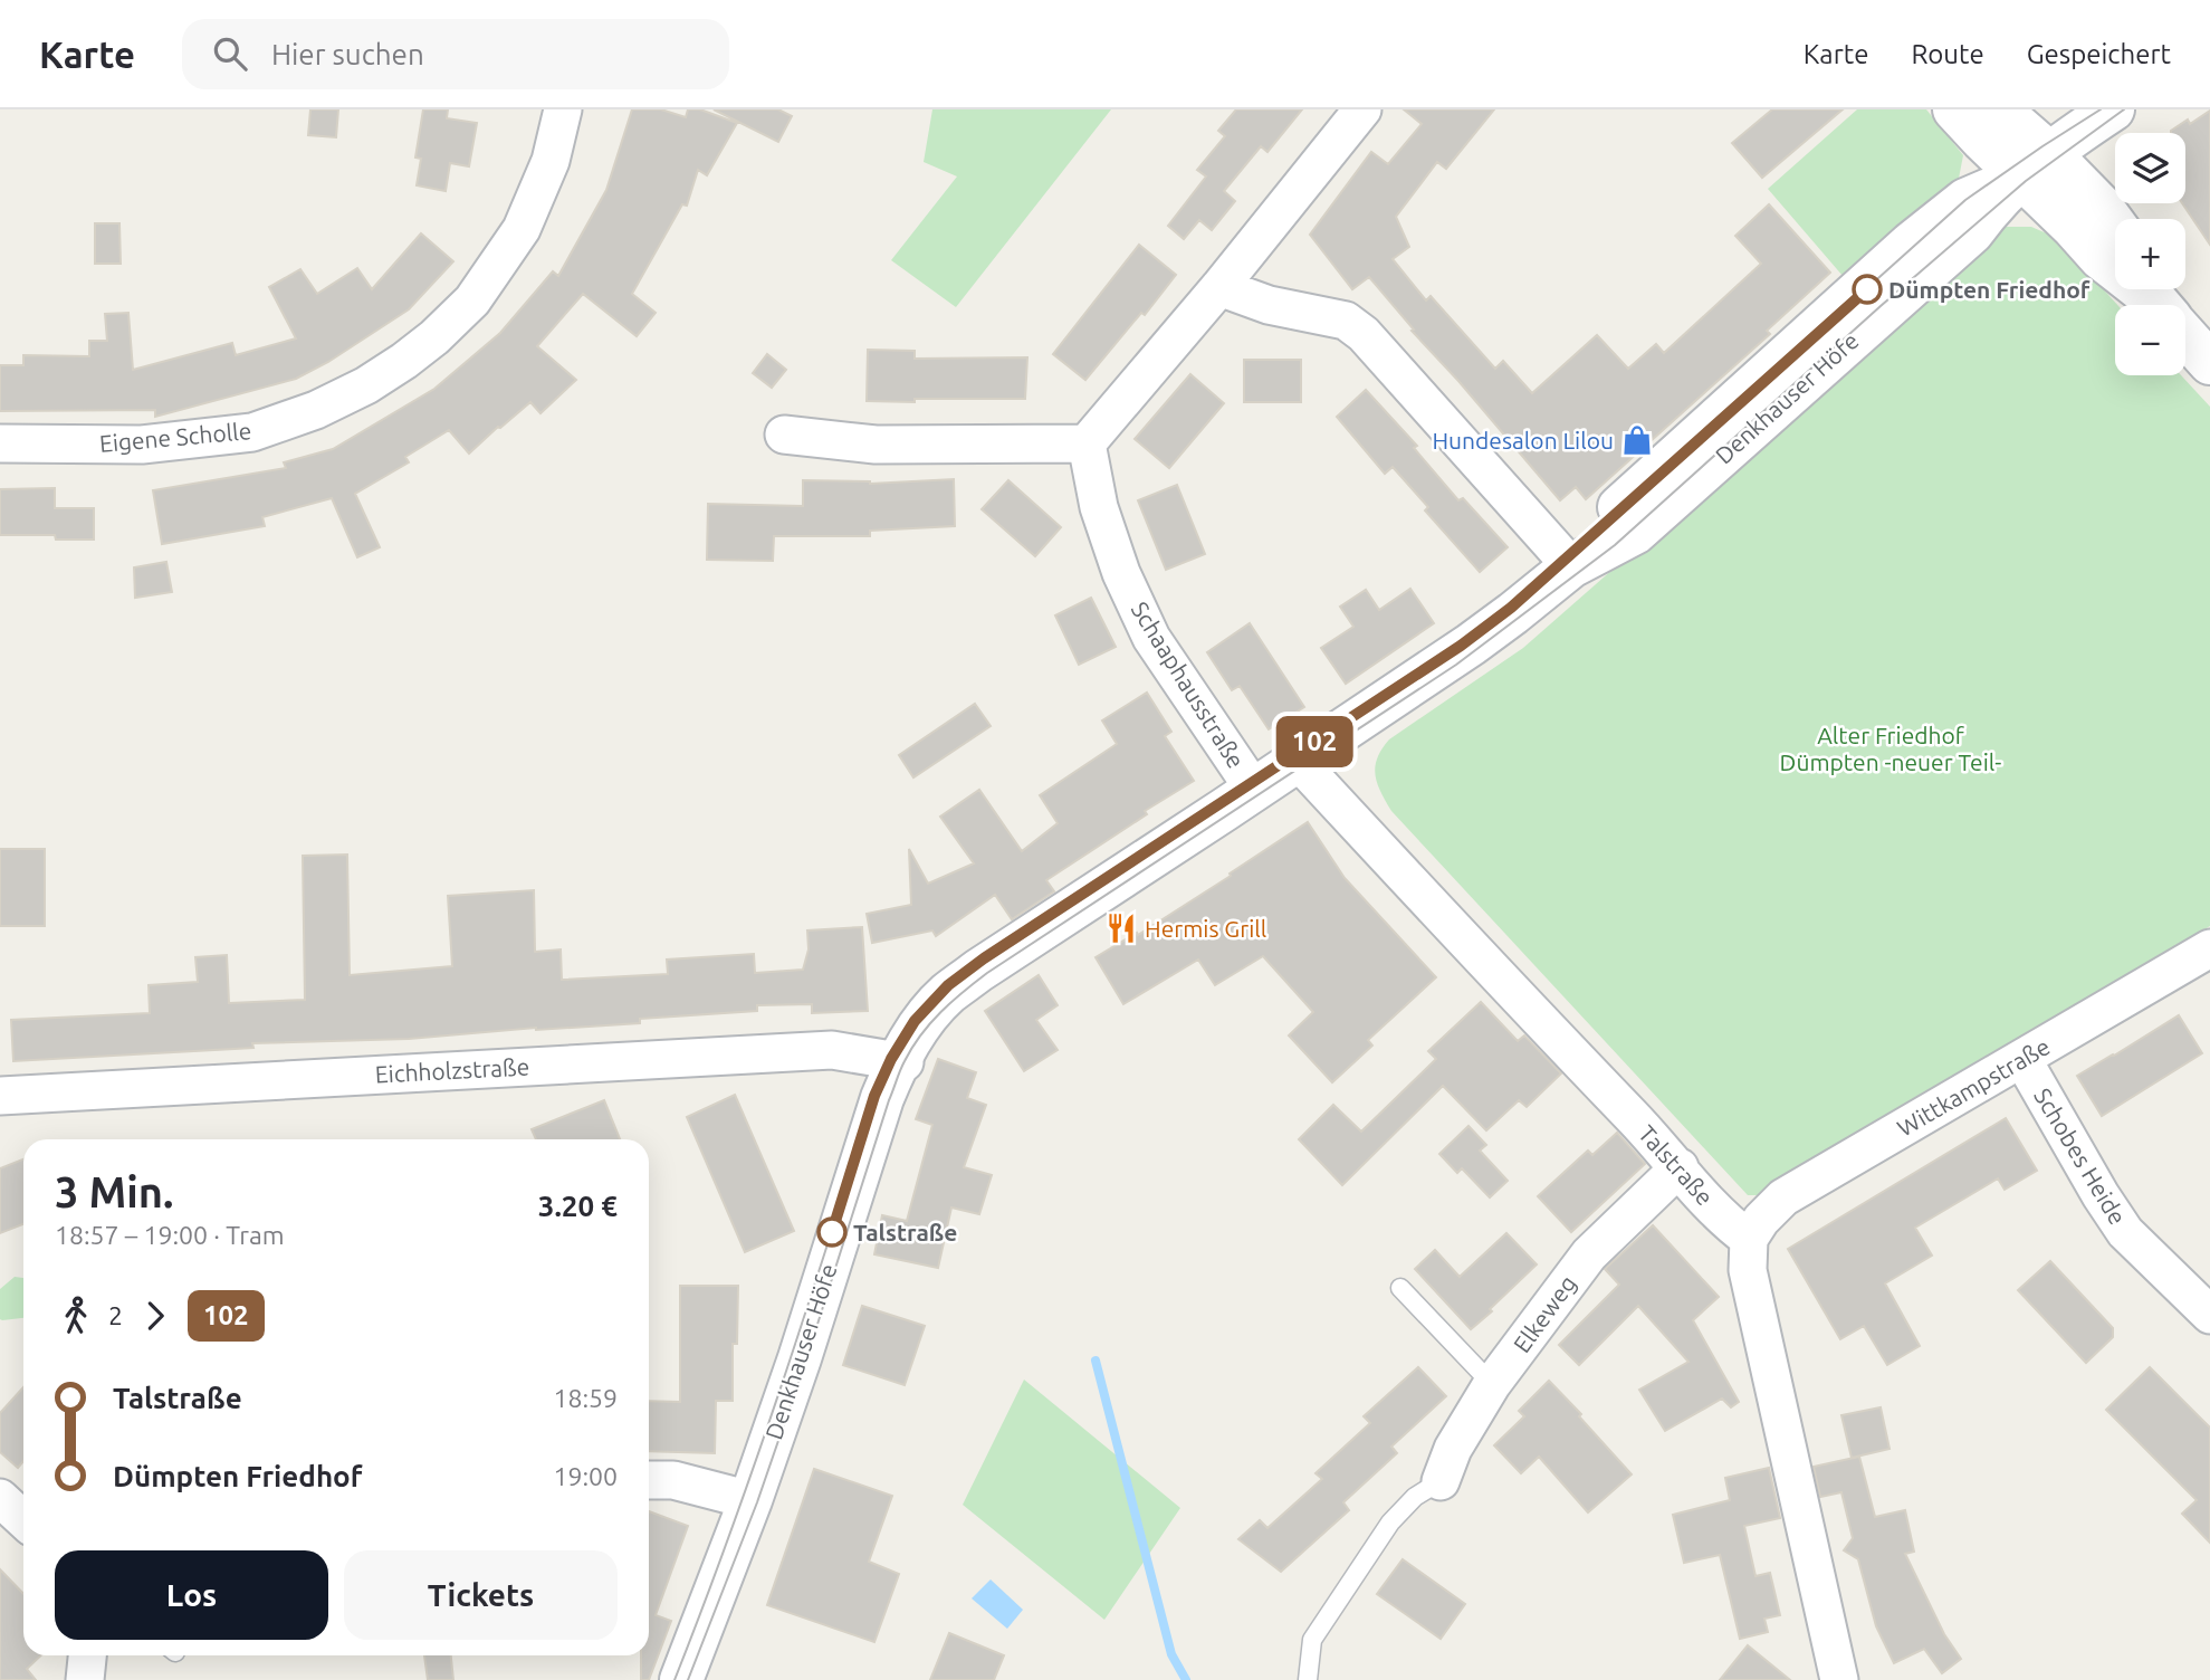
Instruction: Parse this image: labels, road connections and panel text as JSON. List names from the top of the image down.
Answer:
{
  "streets": {
    "street": [
      "Denkhauser Höfe",
      "Eigene Scholle",
      "Schaaphausstraße",
      "Eichholzstraße",
      "Wittkampstraße",
      "Schobes Heide",
      "Talstraße",
      "Elkeweg"
    ]
  },
  "crossings": [
    ["Denkhauser Höfe", "Schaaphausstraße"],
    ["Denkhauser Höfe", "Eichholzstraße"],
    ["Denkhauser Höfe", "Talstraße"],
    ["Wittkampstraße", "Schobes Heide"],
    ["Wittkampstraße", "Talstraße"],
    ["Talstraße", "Elkeweg"]
  ],
  "parks": ["Alter Friedhof Dümpten -neuer Teil-"],
  "places": {
    "other": ["Dümpten Friedhof", "Talstraße"],
    "shop": ["Hundesalon Lilou"],
    "restaurant": ["Hermis Grill"]
  },
  "lines": ["tram line 102"],
  "page": {
    "header": "Karte",
    "search": "Hier suchen",
    "nav": ["Karte", "Route", "Gespeichert"],
    "on_map": "102",
    "map_buttons": ["+", "−"],
    "heading": ["3 Min.", "18:57 – 19:00 · Tram", "3.20 €"],
    "legs": ["2", "102"],
    "list": [
      {
        "name": "Talstraße",
        "value": "18:59"
      },
      {
        "name": "Dümpten Friedhof",
        "value": "19:00"
      }
    ],
    "buttons": ["Los", "Tickets"]
  }
}
